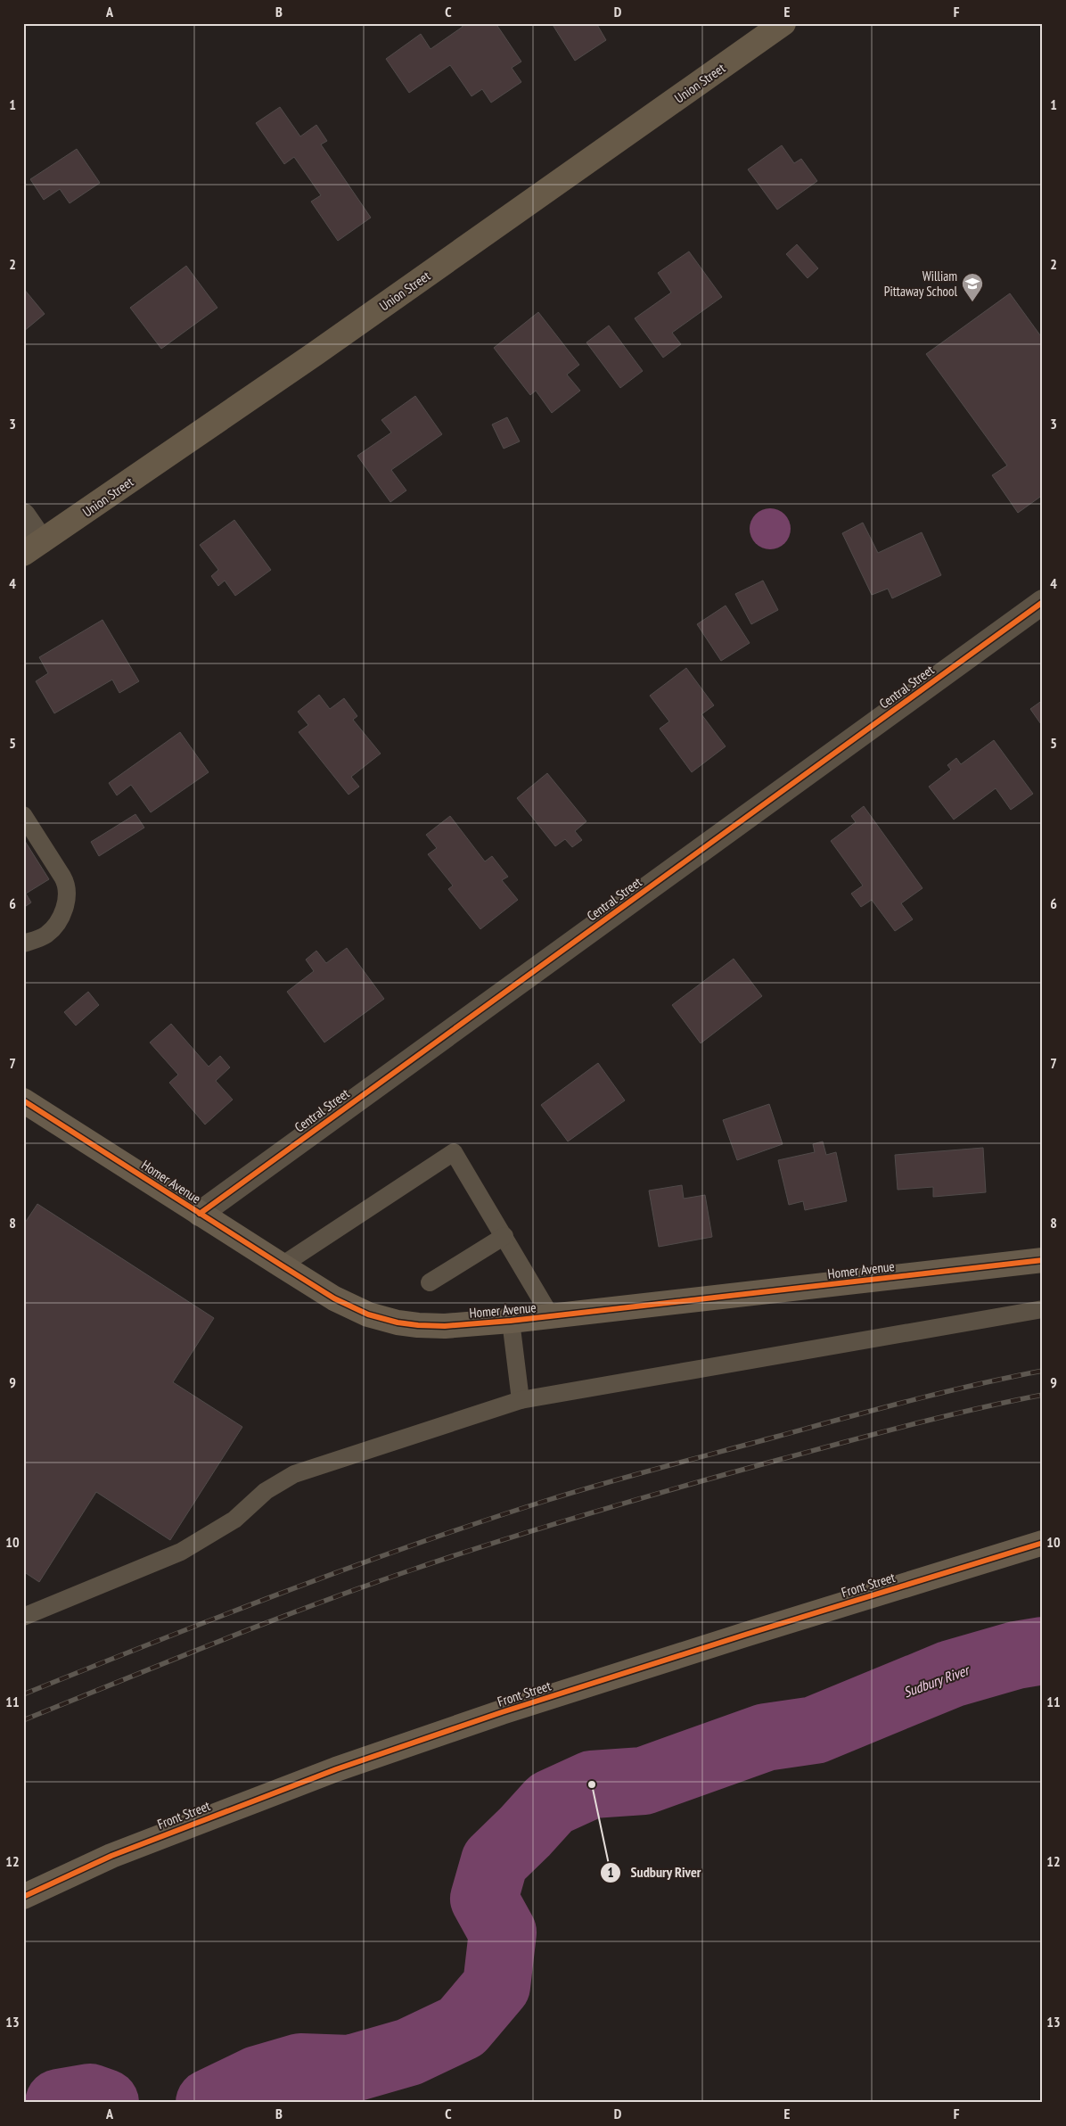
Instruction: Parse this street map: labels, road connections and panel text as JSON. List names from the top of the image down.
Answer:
{
  "streets": {
    "main road": ["Union Street"],
    "street": ["Central Street", "Homer Avenue", "Front Street"]
  },
  "crossings": [
    ["Central Street", "Homer Avenue"]
  ],
  "water": ["Sudbury River"],
  "places": {
    "school or university": ["William Pittaway School"],
    "other": ["Sudbury River"]
  },
  "grid": {
    "columns": [
      "A",
      "B",
      "C",
      "D",
      "E",
      "F"
    ],
    "rows": [
      "1",
      "2",
      "3",
      "4",
      "5",
      "6",
      "7",
      "8",
      "9",
      "10",
      "11",
      "12",
      "13"
    ]
  }
}
